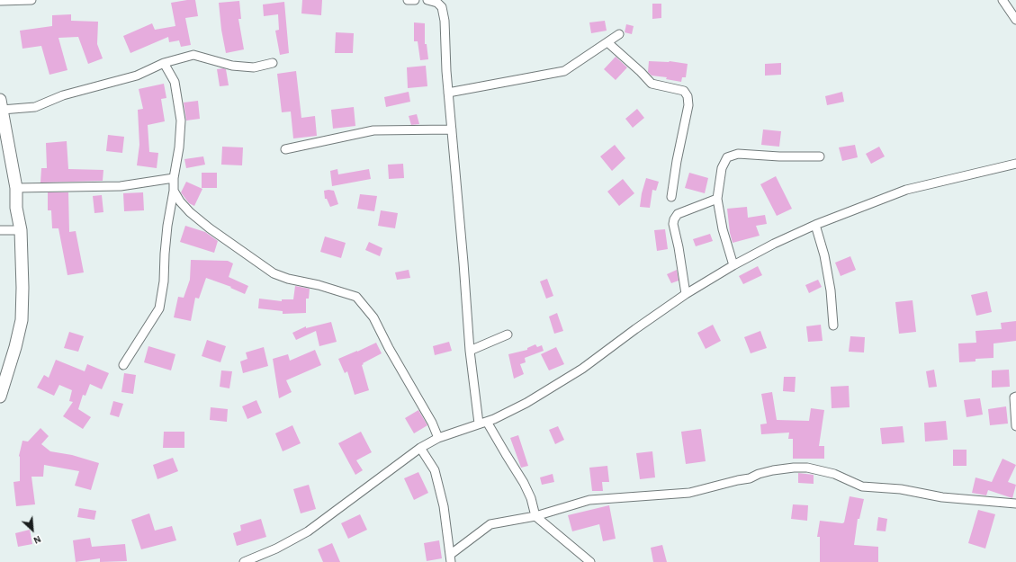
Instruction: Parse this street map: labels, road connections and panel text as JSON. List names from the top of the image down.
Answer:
{
  "north": "bottom right"
}
